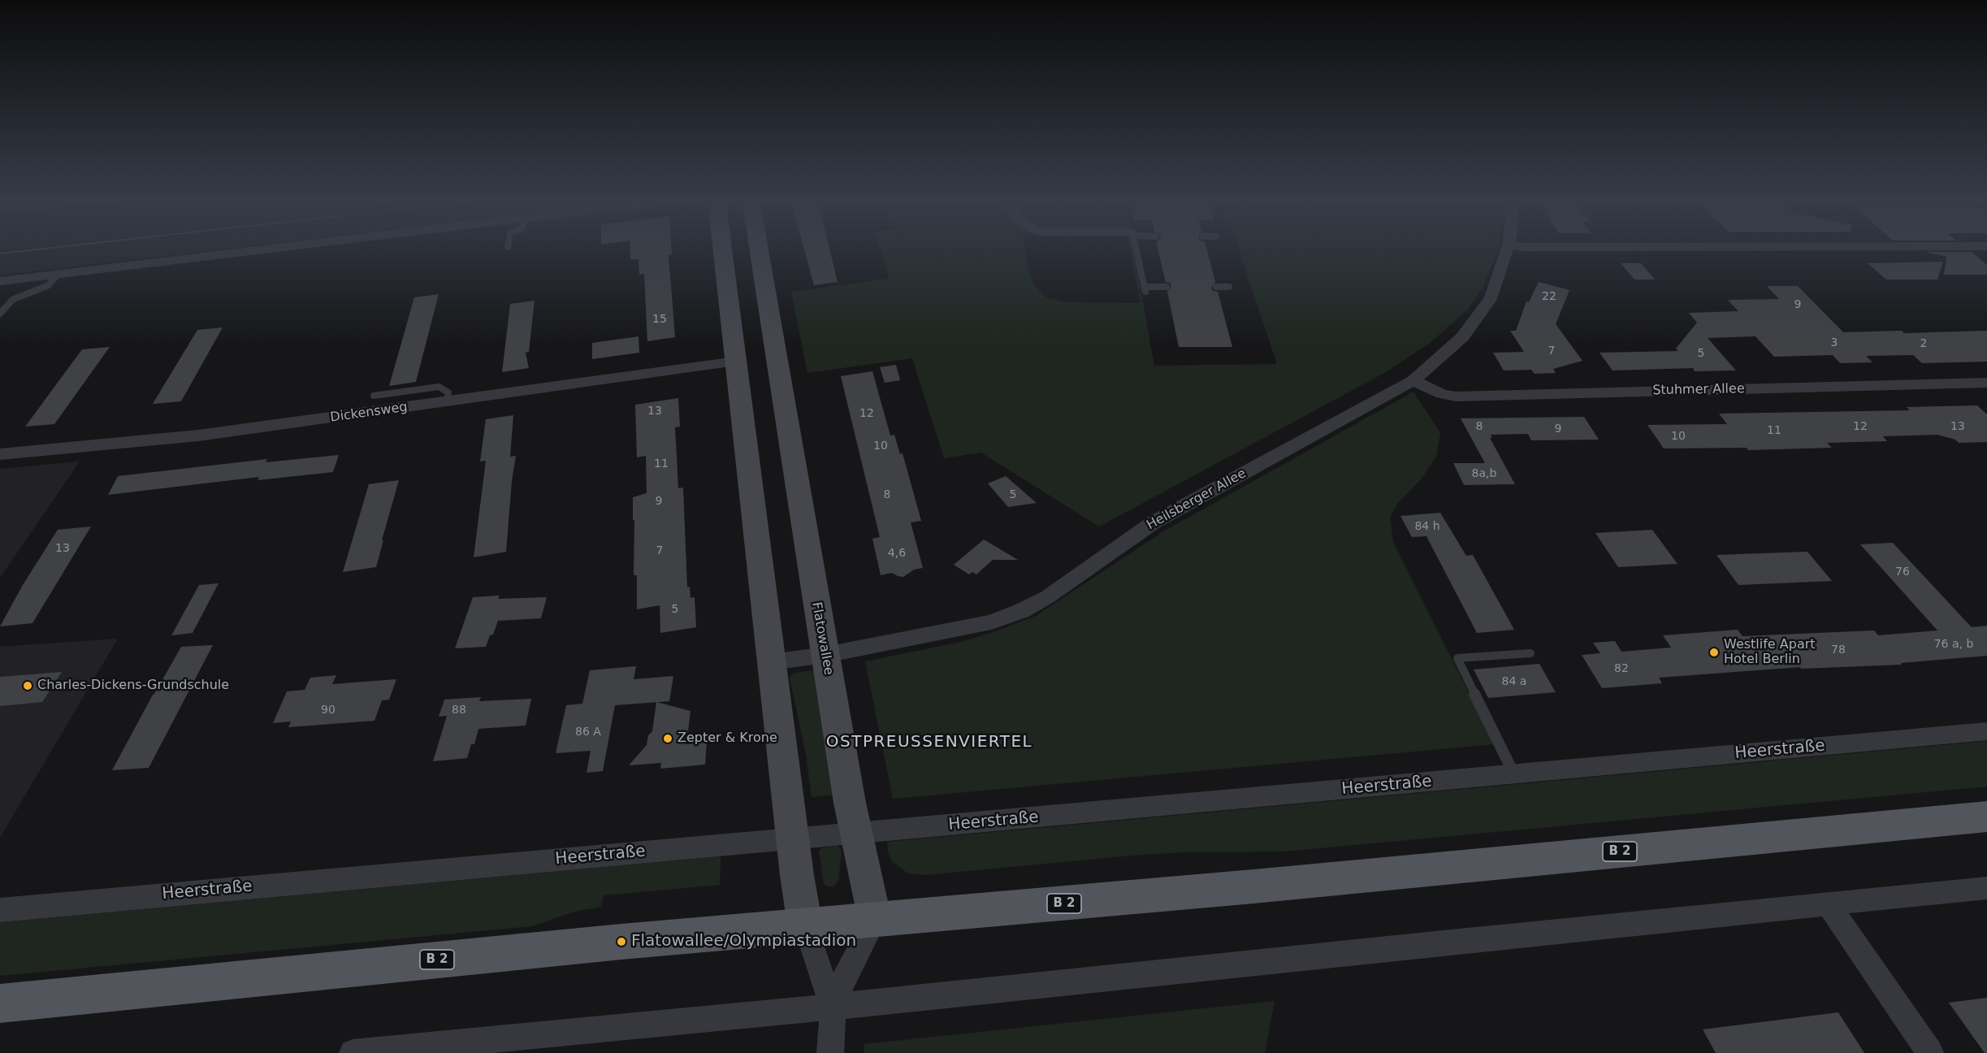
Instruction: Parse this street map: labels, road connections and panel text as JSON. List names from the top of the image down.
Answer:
{
  "streets": {
    "main road": ["Flatowallee", "B 2"],
    "street": [
      "Stuhmer Allee",
      "Dickensweg",
      "Heilsberger Allee",
      "Heerstraße"
    ]
  },
  "crossings": [
    ["Stuhmer Allee", "Heilsberger Allee"],
    ["Heilsberger Allee", "Flatowallee"],
    ["Flatowallee", "Heerstraße"],
    ["Flatowallee", "B 2"]
  ],
  "districts": ["OSTPREUSSENVIERTEL"],
  "places": [
    "Westlife Apart Hotel Berlin",
    "Charles-Dickens-Grundschule",
    "Zepter & Krone",
    "Flatowallee/Olympiastadion"
  ],
  "house_numbers": [
    "22",
    "9",
    "15",
    "3",
    "2",
    "7",
    "5",
    "13",
    "12",
    "8",
    "12",
    "13",
    "9",
    "11",
    "10",
    "10",
    "11",
    "8a,b",
    "8",
    "5",
    "9",
    "84 h",
    "13",
    "7",
    "4,6",
    "76",
    "5",
    "76 a, b",
    "78",
    "82",
    "84 a",
    "90",
    "88",
    "86 A"
  ]
}
